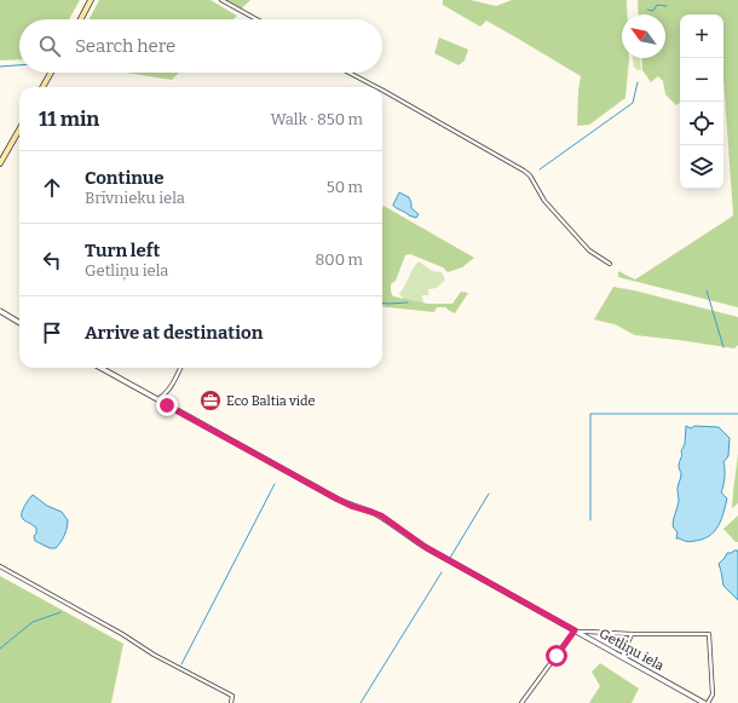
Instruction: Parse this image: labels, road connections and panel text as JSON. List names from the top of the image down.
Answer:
{
  "streets": {
    "street": ["Getliņu iela"]
  },
  "places": {
    "office": ["Eco Baltia vide"]
  },
  "north": "top left",
  "page": {
    "map_buttons": ["+", "−"],
    "search": "Search here",
    "heading": ["11 min", "Walk · 850 m"],
    "list": [
      ["Continue", "Brīvnieku iela", "50 m"],
      ["Turn left", "Getliņu iela", "800 m"],
      "Arrive at destination"
    ]
  }
}
